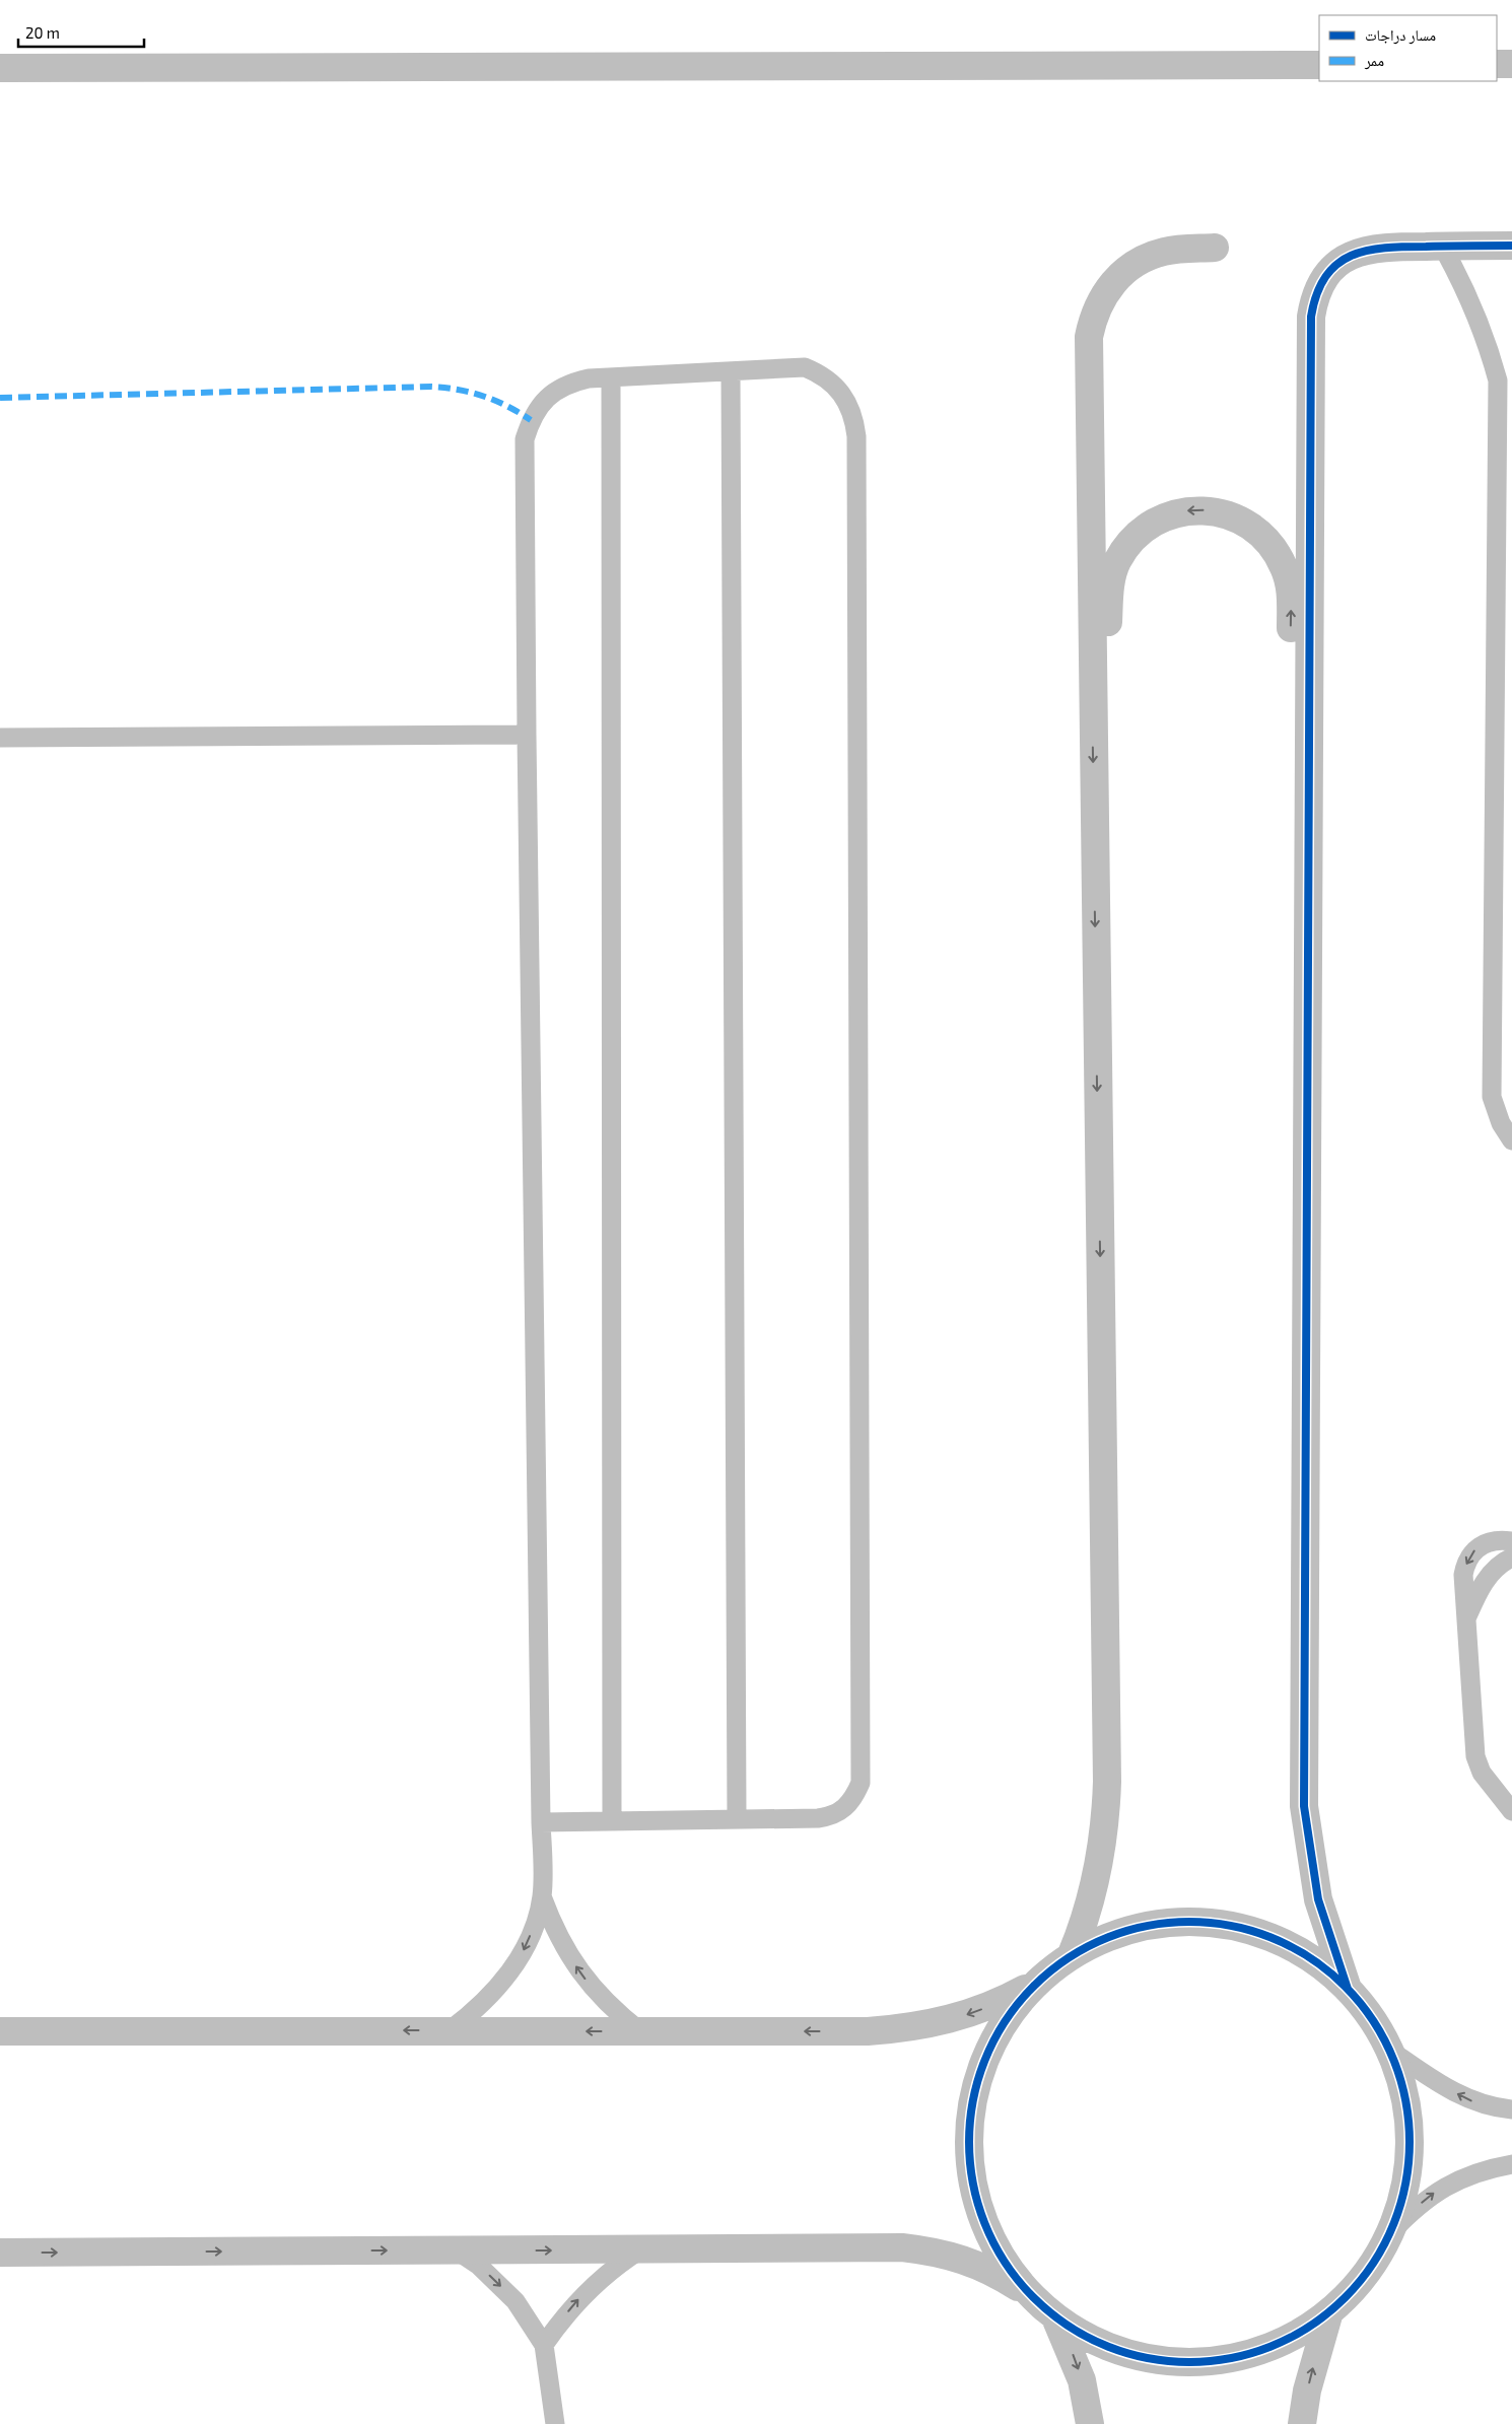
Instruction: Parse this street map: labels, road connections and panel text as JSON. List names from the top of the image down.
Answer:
{
  "legend": ["مسار دراجات", "ممر"],
  "scale_bar": "20 m"
}
